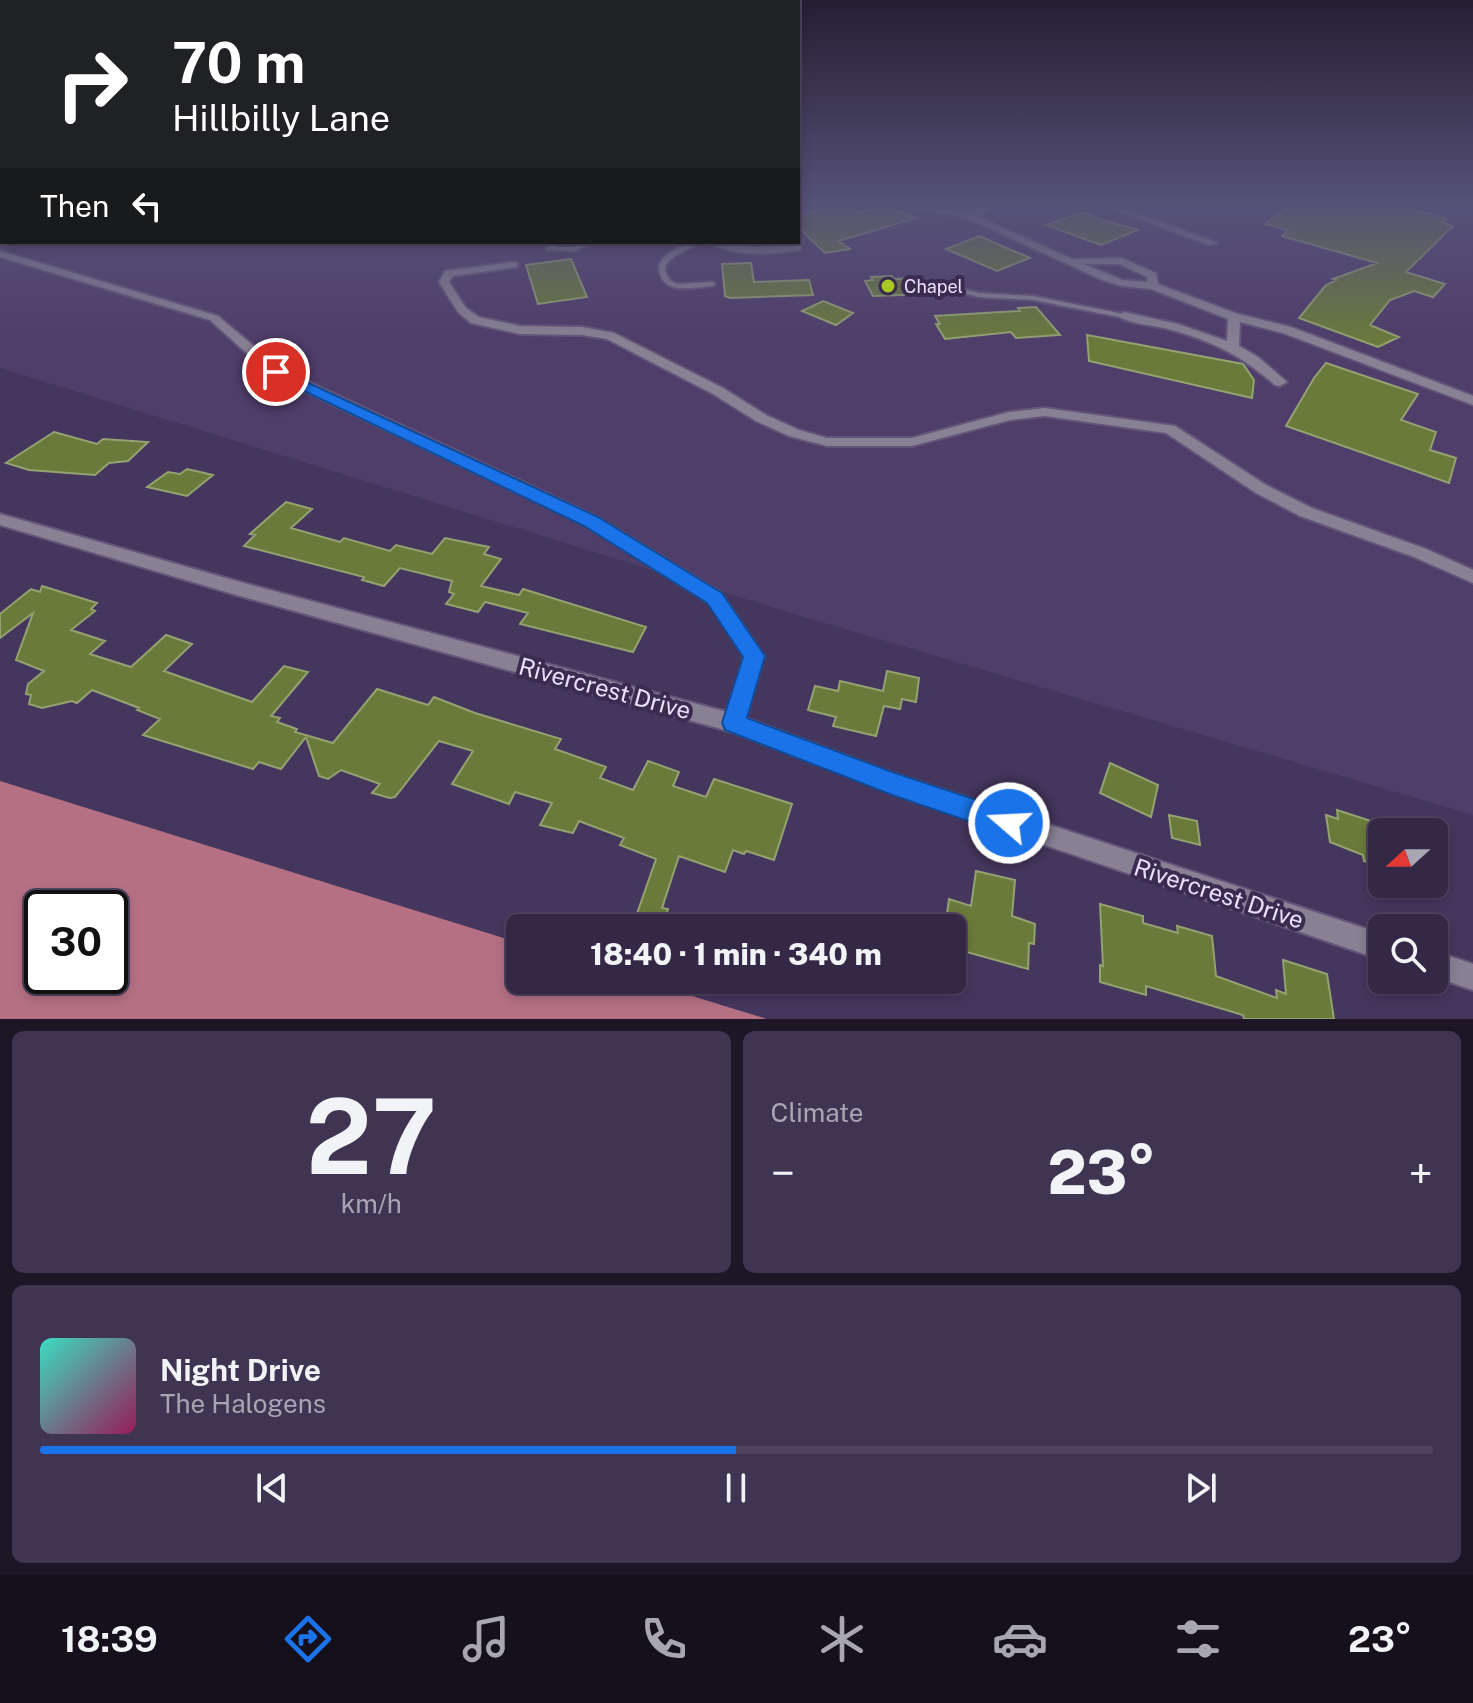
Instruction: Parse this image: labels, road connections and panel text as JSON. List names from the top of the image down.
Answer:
{
  "streets": {
    "street": ["Rivercrest Drive"]
  },
  "places": ["Chapel"],
  "north": "left",
  "page": {
    "turn": ["70 m", "Hillbilly Lane"],
    "then": "Then",
    "limit": "30",
    "trip": "18:40 · 1 min · 340 m",
    "tile": [
      ["27", "km/h"],
      "Climate"
    ],
    "heat": ["−", "23°", "+"],
    "song": ["Night Drive", "The Halogens"],
    "tabs": ["18:39", "23°"]
  }
}
